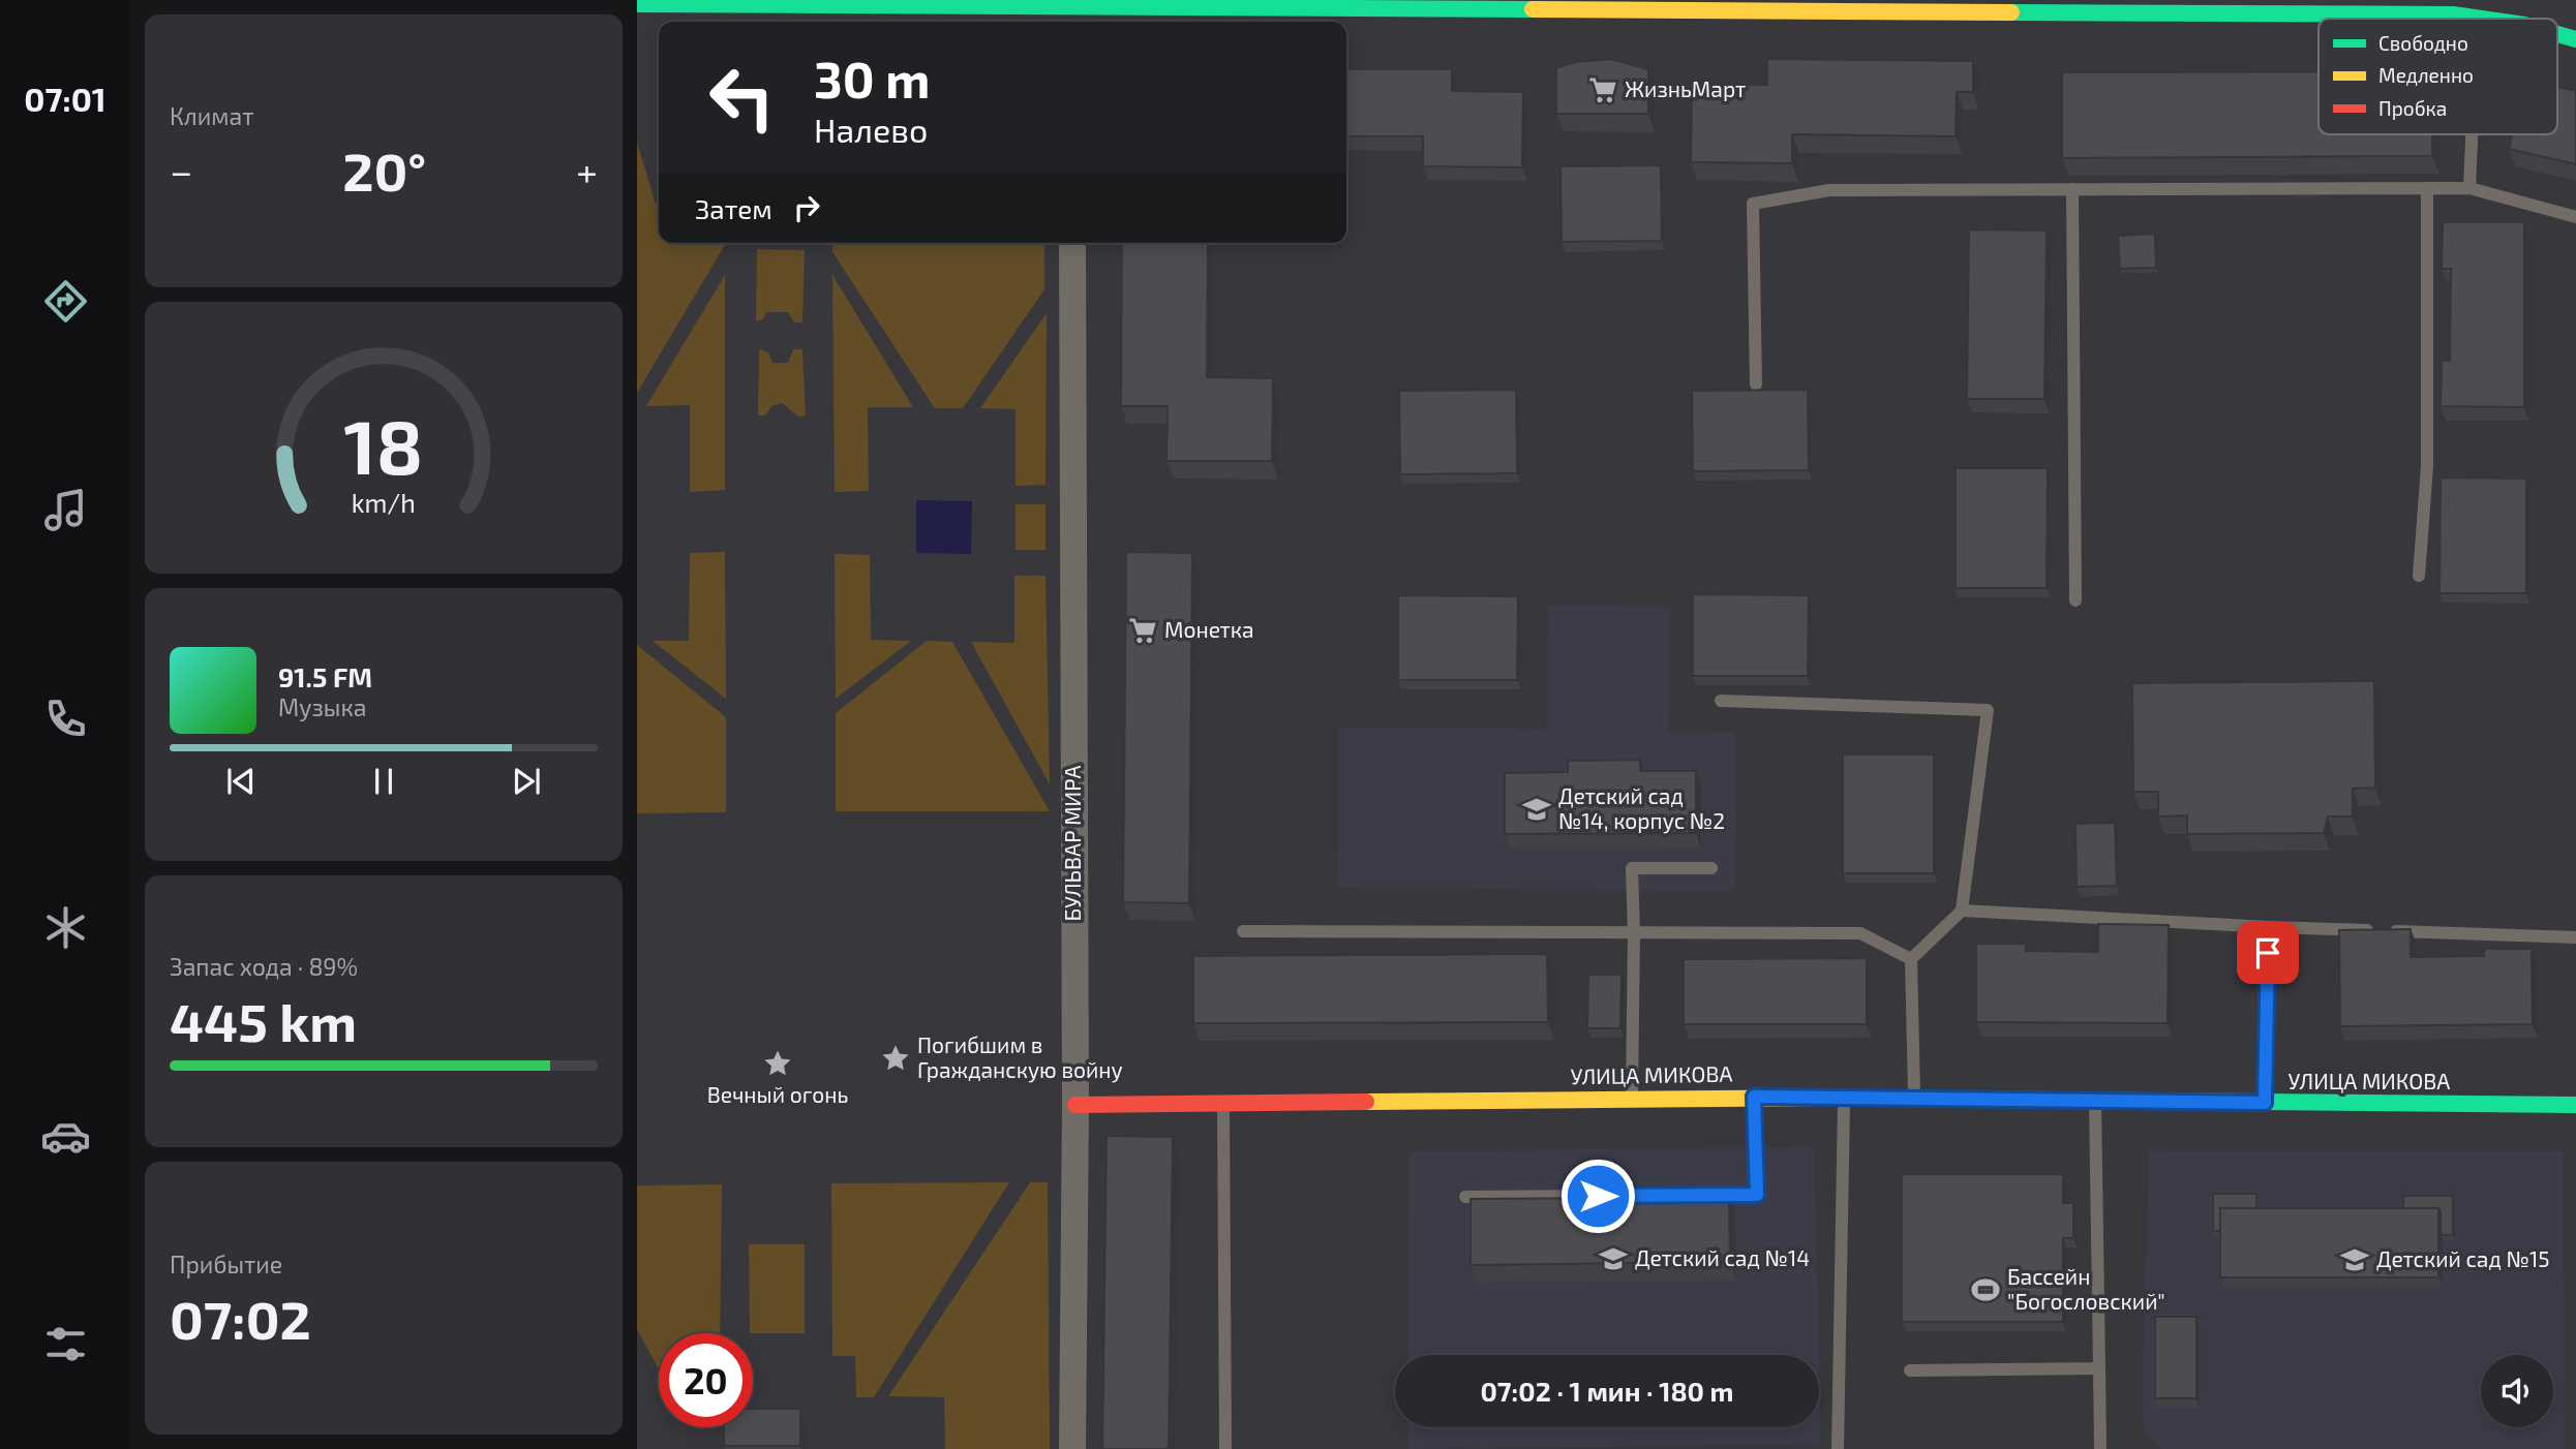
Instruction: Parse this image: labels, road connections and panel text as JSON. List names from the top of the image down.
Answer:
{
  "streets": {
    "street": ["БУЛЬВАР МИРА", "УЛИЦА МИКОВА"]
  },
  "crossings": [
    ["БУЛЬВАР МИРА", "УЛИЦА МИКОВА"]
  ],
  "places": {
    "supermarket": ["ЖизньМарт", "Монетка"],
    "school or university": ["Детский сад №14, корпус №2", "Детский сад №14", "Детский сад №15"],
    "place": ["Погибшим в Гражданскую войну", "Вечный огонь"],
    "sports": ["Бассейн \"Богословский\""]
  },
  "legend": ["Свободно", "Медленно", "Пробка"],
  "page": {
    "tabs": "07:01",
    "tile": [
      "Климат",
      ["Запас хода · 89%", "445 km"],
      ["Прибытие", "07:02"]
    ],
    "turn": ["30 m", "Налево"],
    "heat": ["−", "20°", "+"],
    "then": "Затем",
    "song": ["91.5 FM", "Музыка"],
    "limit": "20",
    "trip": "07:02 · 1 мин · 180 m",
    "gauge": ["18", "km/h"]
  }
}
